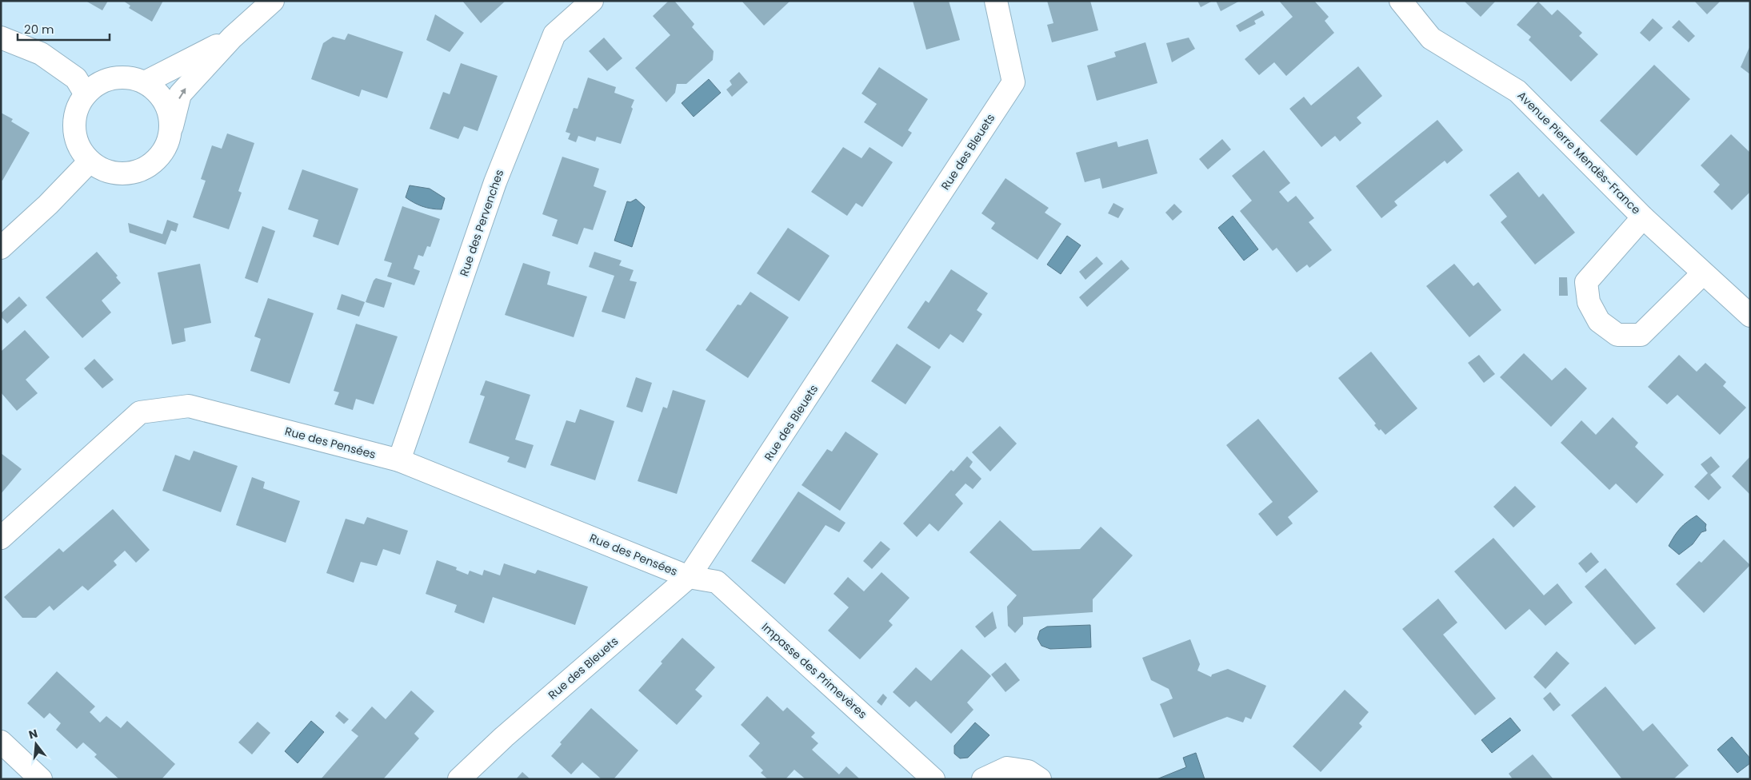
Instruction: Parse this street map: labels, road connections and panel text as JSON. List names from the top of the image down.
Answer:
{
  "streets": {
    "street": [
      "Rue des Bleuets",
      "Avenue Pierre Mendès-France",
      "Rue des Pervenches",
      "Rue des Pensées",
      "Impasse des Primevères"
    ]
  },
  "crossings": [
    ["Rue des Bleuets", "Rue des Pensées"],
    ["Rue des Bleuets", "Impasse des Primevères"],
    ["Rue des Pervenches", "Rue des Pensées"],
    ["Rue des Pensées", "Impasse des Primevères"]
  ],
  "scale_bar": "20 m",
  "north": "top"
}
